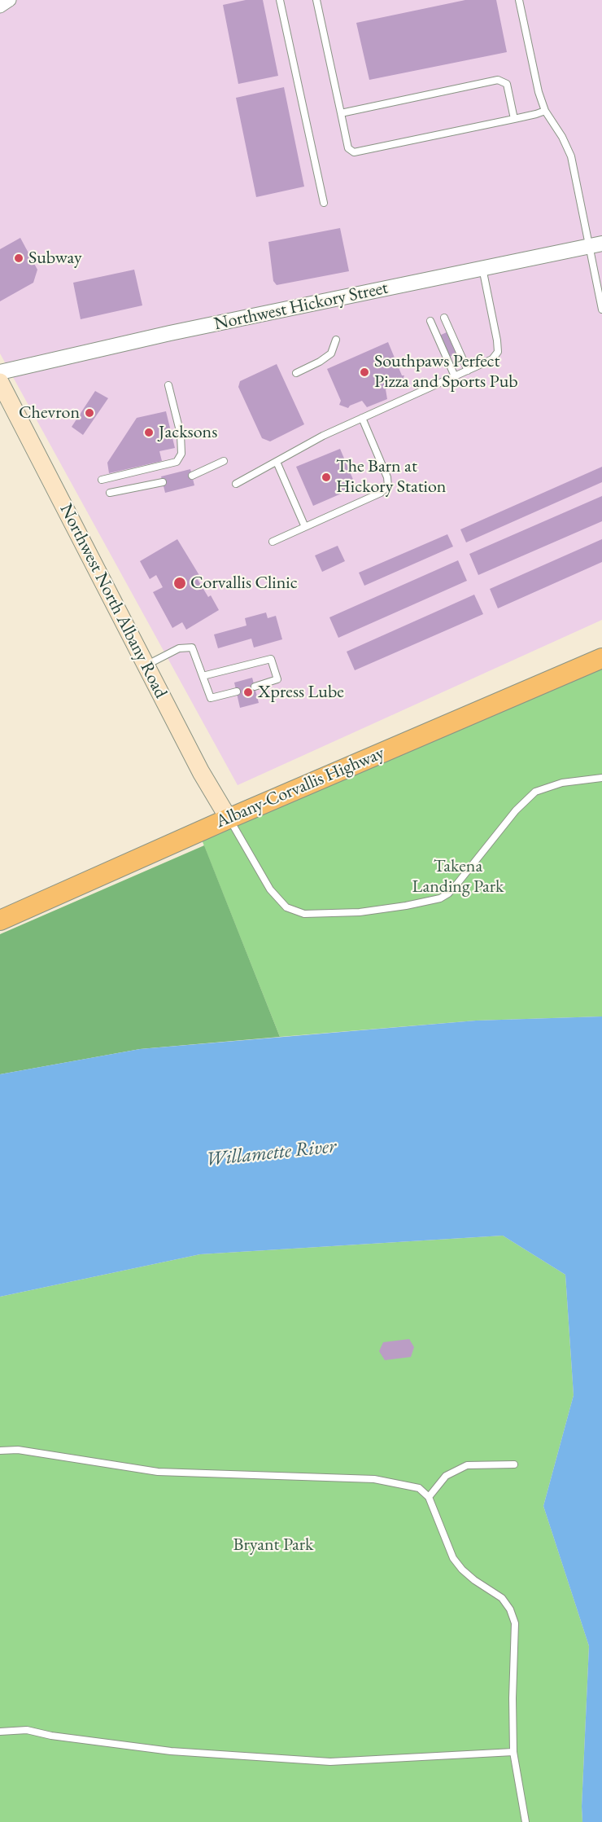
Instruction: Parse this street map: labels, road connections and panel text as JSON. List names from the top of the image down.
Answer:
{
  "streets": {
    "highway": ["Albany-Corvallis Highway"],
    "main road": ["Northwest North Albany Road"],
    "street": ["Northwest Hickory Street"]
  },
  "crossings": [
    ["Northwest North Albany Road", "Albany-Corvallis Highway"]
  ],
  "water": ["Willamette River"],
  "parks": ["Takena Landing Park", "Bryant Park"],
  "places": [
    "Subway",
    "Southpaws Perfect Pizza and Sports Pub",
    "Chevron",
    "Jacksons",
    "The Barn at Hickory Station",
    "Corvallis Clinic",
    "Xpress Lube"
  ]
}
